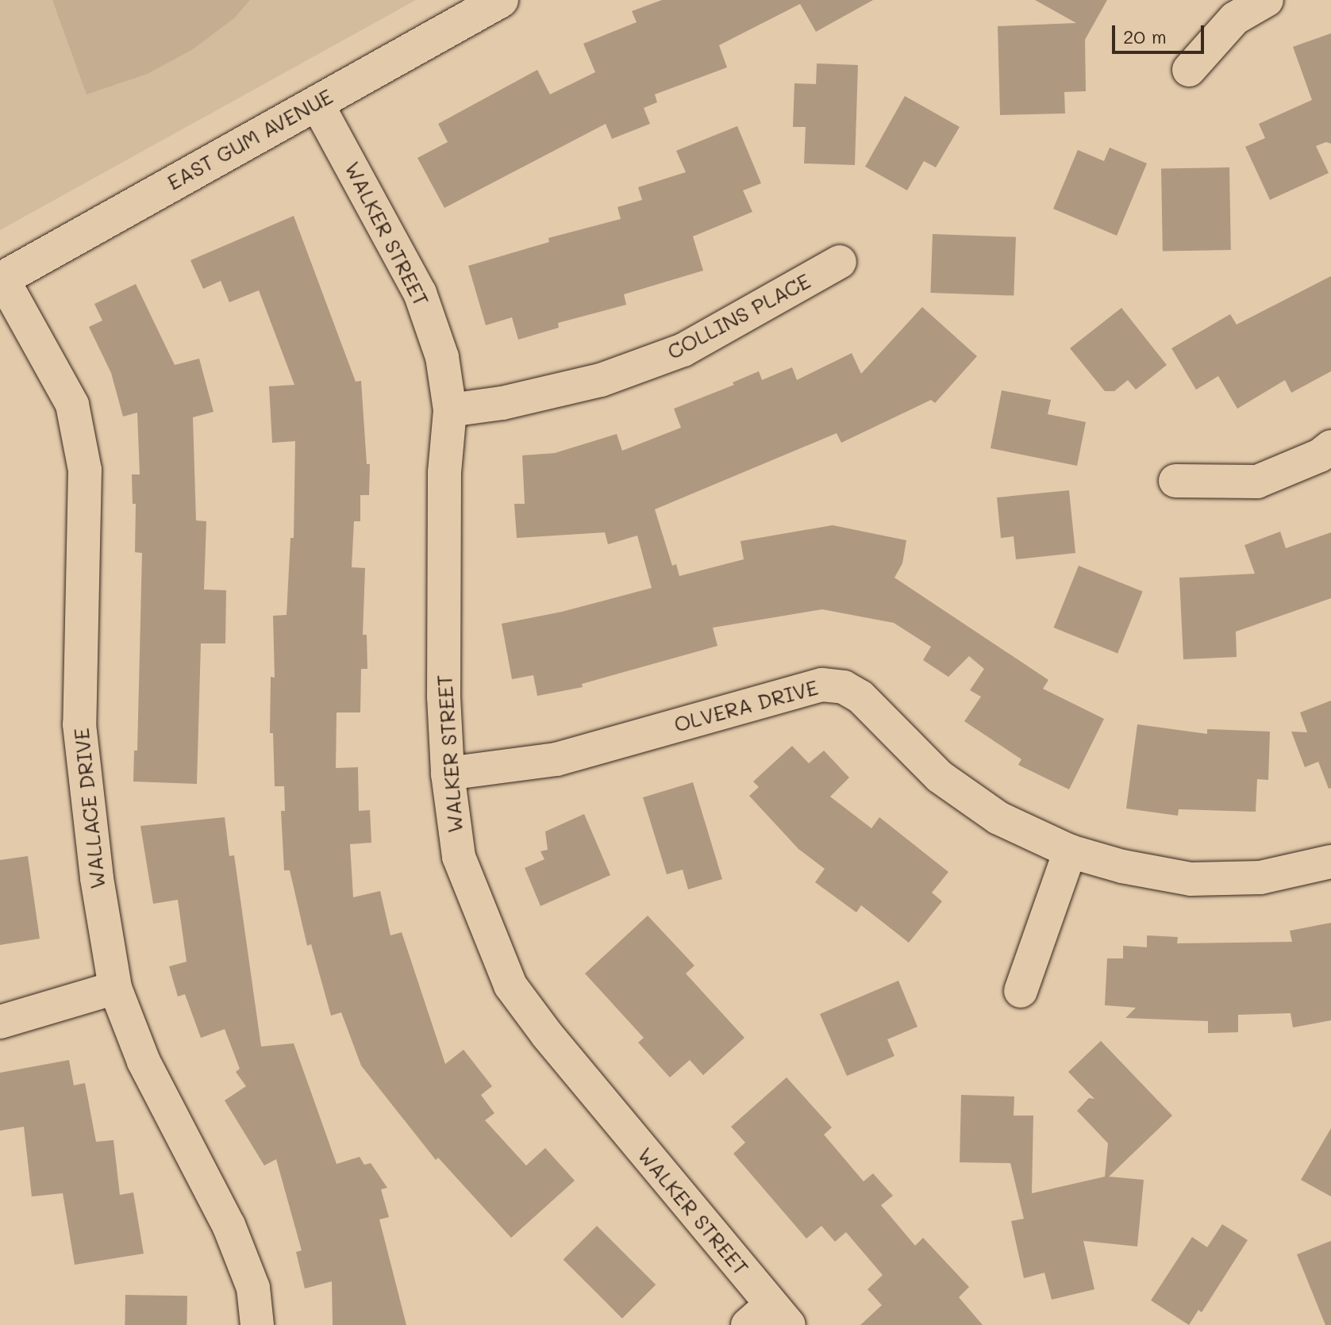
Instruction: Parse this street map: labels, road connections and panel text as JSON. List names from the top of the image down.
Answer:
{
  "streets": {
    "street": [
      "EAST GUM AVENUE",
      "WALKER STREET",
      "COLLINS PLACE",
      "OLVERA DRIVE",
      "WALLACE DRIVE"
    ]
  },
  "crossings": [
    ["EAST GUM AVENUE", "WALKER STREET"],
    ["EAST GUM AVENUE", "WALLACE DRIVE"],
    ["WALKER STREET", "COLLINS PLACE"],
    ["WALKER STREET", "OLVERA DRIVE"]
  ],
  "scale_bar": "20 m"
}
